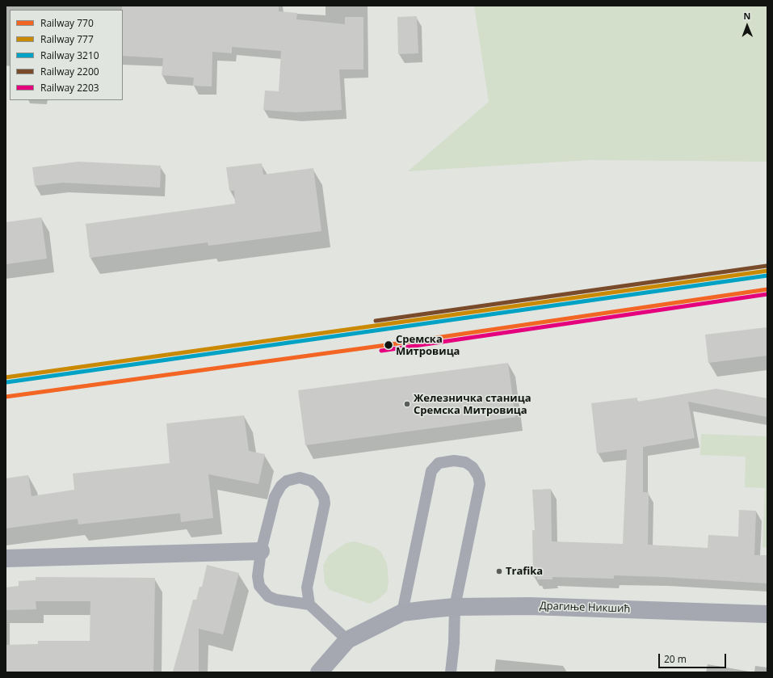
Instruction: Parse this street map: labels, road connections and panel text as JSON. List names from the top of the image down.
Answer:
{
  "streets": {
    "street": ["Драгиње Никшић"]
  },
  "places": ["Сремска Митровица", "Железничка станица Сремска Митровица", "Trafika"],
  "lines": [
    "rail line 2200",
    "rail line 777",
    "rail line 3210",
    "rail line 770",
    "rail line 2203"
  ],
  "legend": [
    "Railway 770",
    "Railway 777",
    "Railway 3210",
    "Railway 2200",
    "Railway 2203"
  ],
  "scale_bar": "20 m",
  "north": "top"
}
